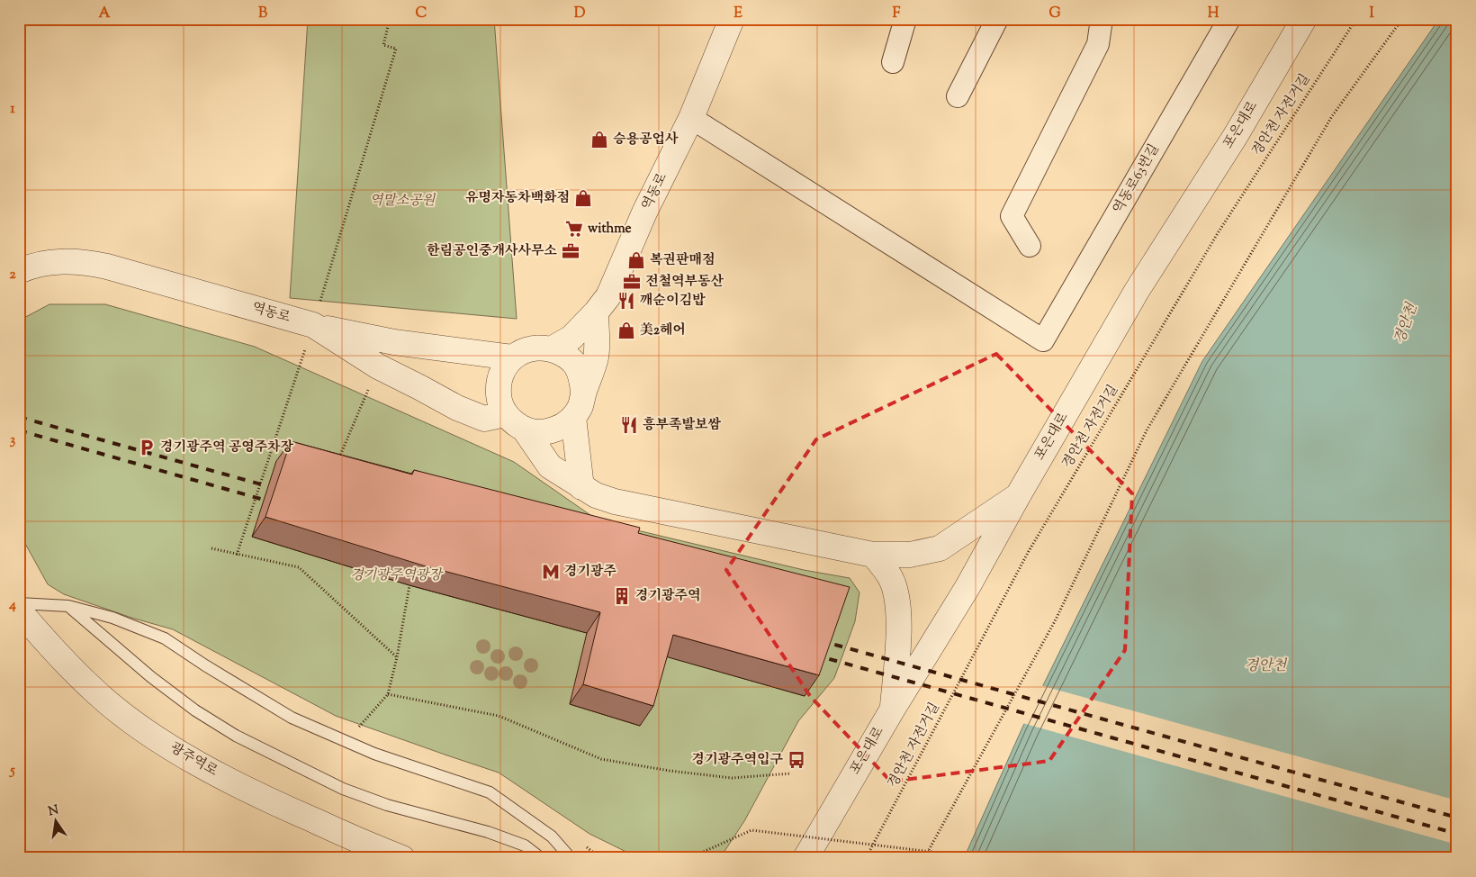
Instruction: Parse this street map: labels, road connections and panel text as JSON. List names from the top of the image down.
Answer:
{
  "streets": {
    "street": [
      "포은대로",
      "역동로63번길",
      "역동로",
      "광주역로"
    ],
    "path": ["경안천 자전거길"]
  },
  "crossings": [
    ["역동로63번길", "역동로"]
  ],
  "water": ["경안천"],
  "parks": ["역말소공원", "경기광주역광장"],
  "places": {
    "shop": [
      "승용공업사",
      "유명자동차백화점",
      "복권판매점",
      "美2헤어"
    ],
    "supermarket": ["withme"],
    "office": ["한림공인중개사사무소", "전철역부동산"],
    "restaurant": ["깨순이김밥", "흥부족발보쌈"],
    "parking": ["경기광주역 공영주차장"],
    "metro station": ["경기광주"],
    "building": ["경기광주역"],
    "bus stop": ["경기광주역입구"]
  },
  "north": "top",
  "grid": {
    "columns": [
      "A",
      "B",
      "C",
      "D",
      "E",
      "F",
      "G",
      "H",
      "I"
    ],
    "rows": [
      "1",
      "2",
      "3",
      "4",
      "5"
    ]
  }
}
